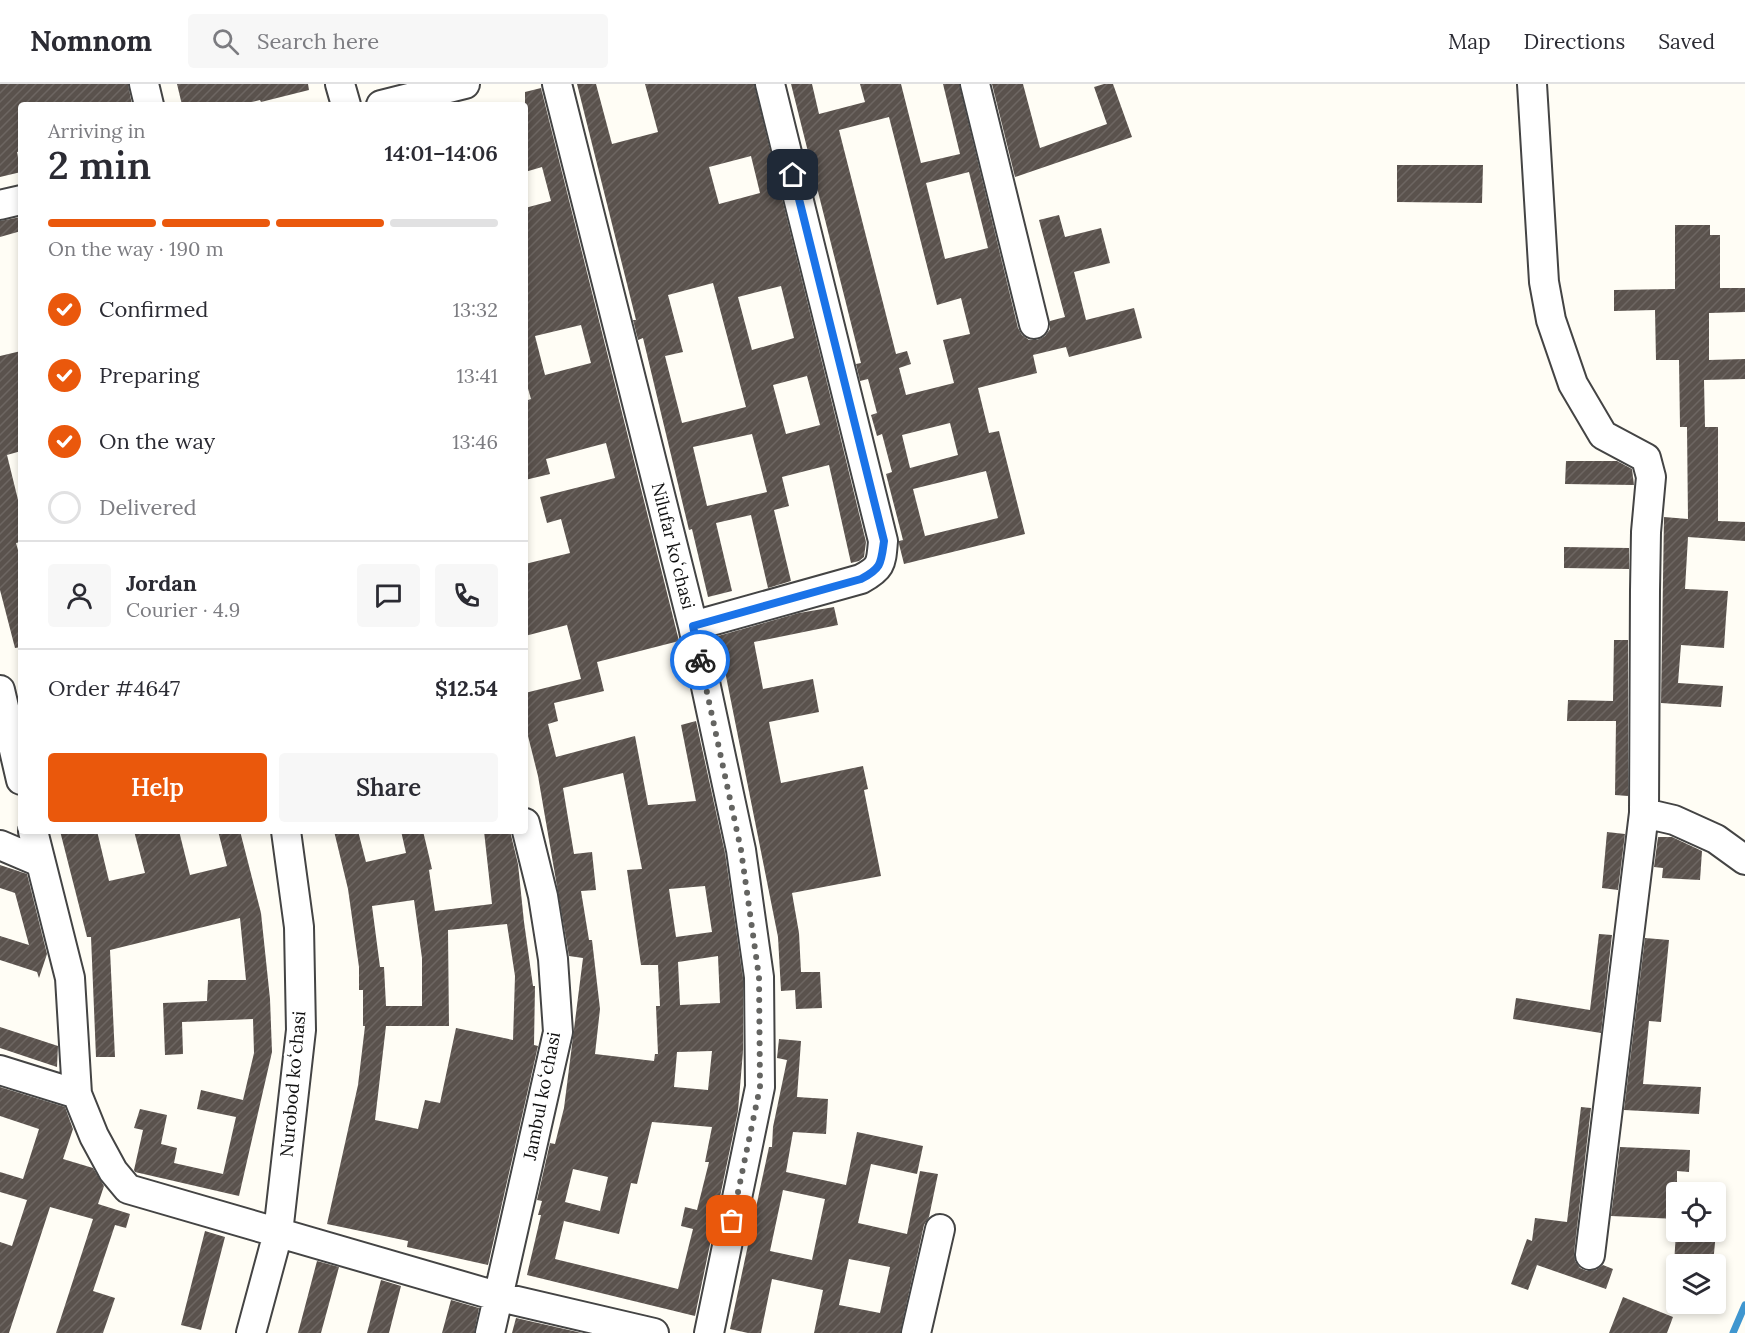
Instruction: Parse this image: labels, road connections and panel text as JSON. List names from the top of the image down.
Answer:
{
  "streets": {
    "street": ["Nilufar koʻchasi", "Nurobod koʻchasi", "Jambul koʻchasi"]
  },
  "page": {
    "header": "Nomnom",
    "search": "Search here",
    "nav": ["Map", "Directions", "Saved"],
    "heading": ["2 min", "Arriving in", "14:01–14:06"],
    "panel": [
      "Jordan",
      "Courier · 4.9",
      "Order #4647",
      "$12.54"
    ],
    "bar": "On the way · 190 m",
    "list": [
      ["Confirmed", "13:32"],
      ["Preparing", "13:41"],
      ["On the way", "13:46"],
      "Delivered"
    ],
    "buttons": ["Help", "Share"]
  }
}
